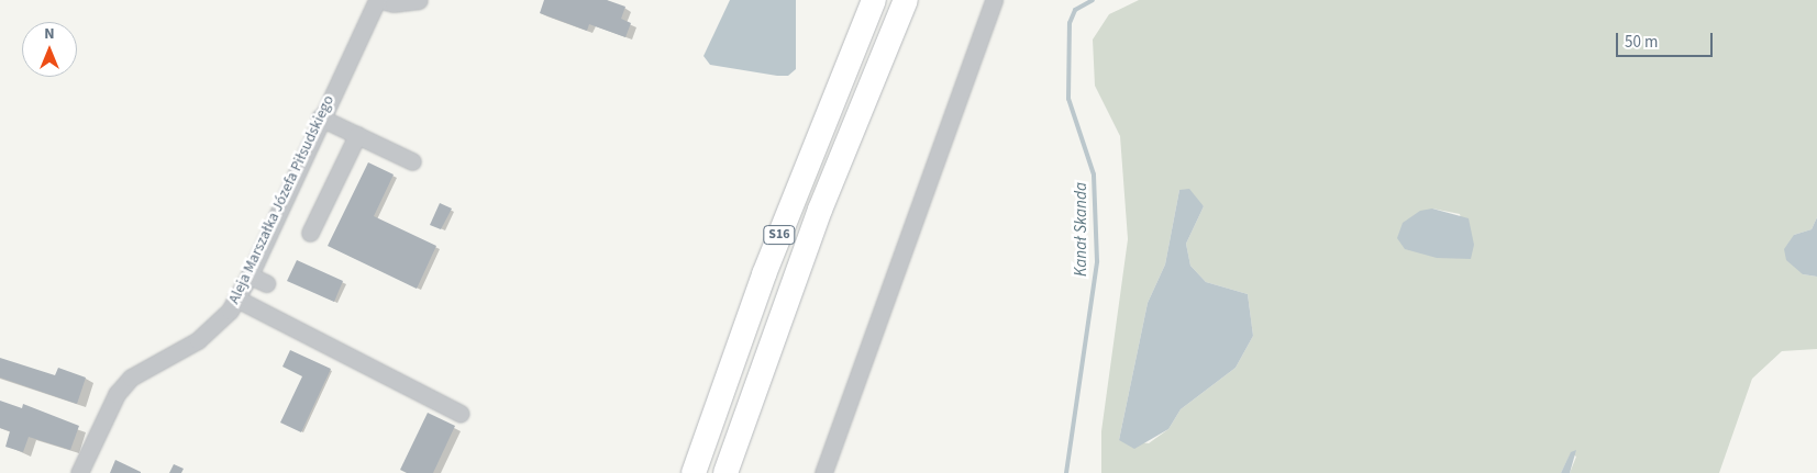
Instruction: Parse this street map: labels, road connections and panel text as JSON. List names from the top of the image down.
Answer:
{
  "streets": {
    "highway": ["S16"],
    "street": ["Aleja Marszałka Józefa Piłsudskiego"]
  },
  "water": ["Kanał Skanda"],
  "scale_bar": "50 m",
  "north": "top"
}
